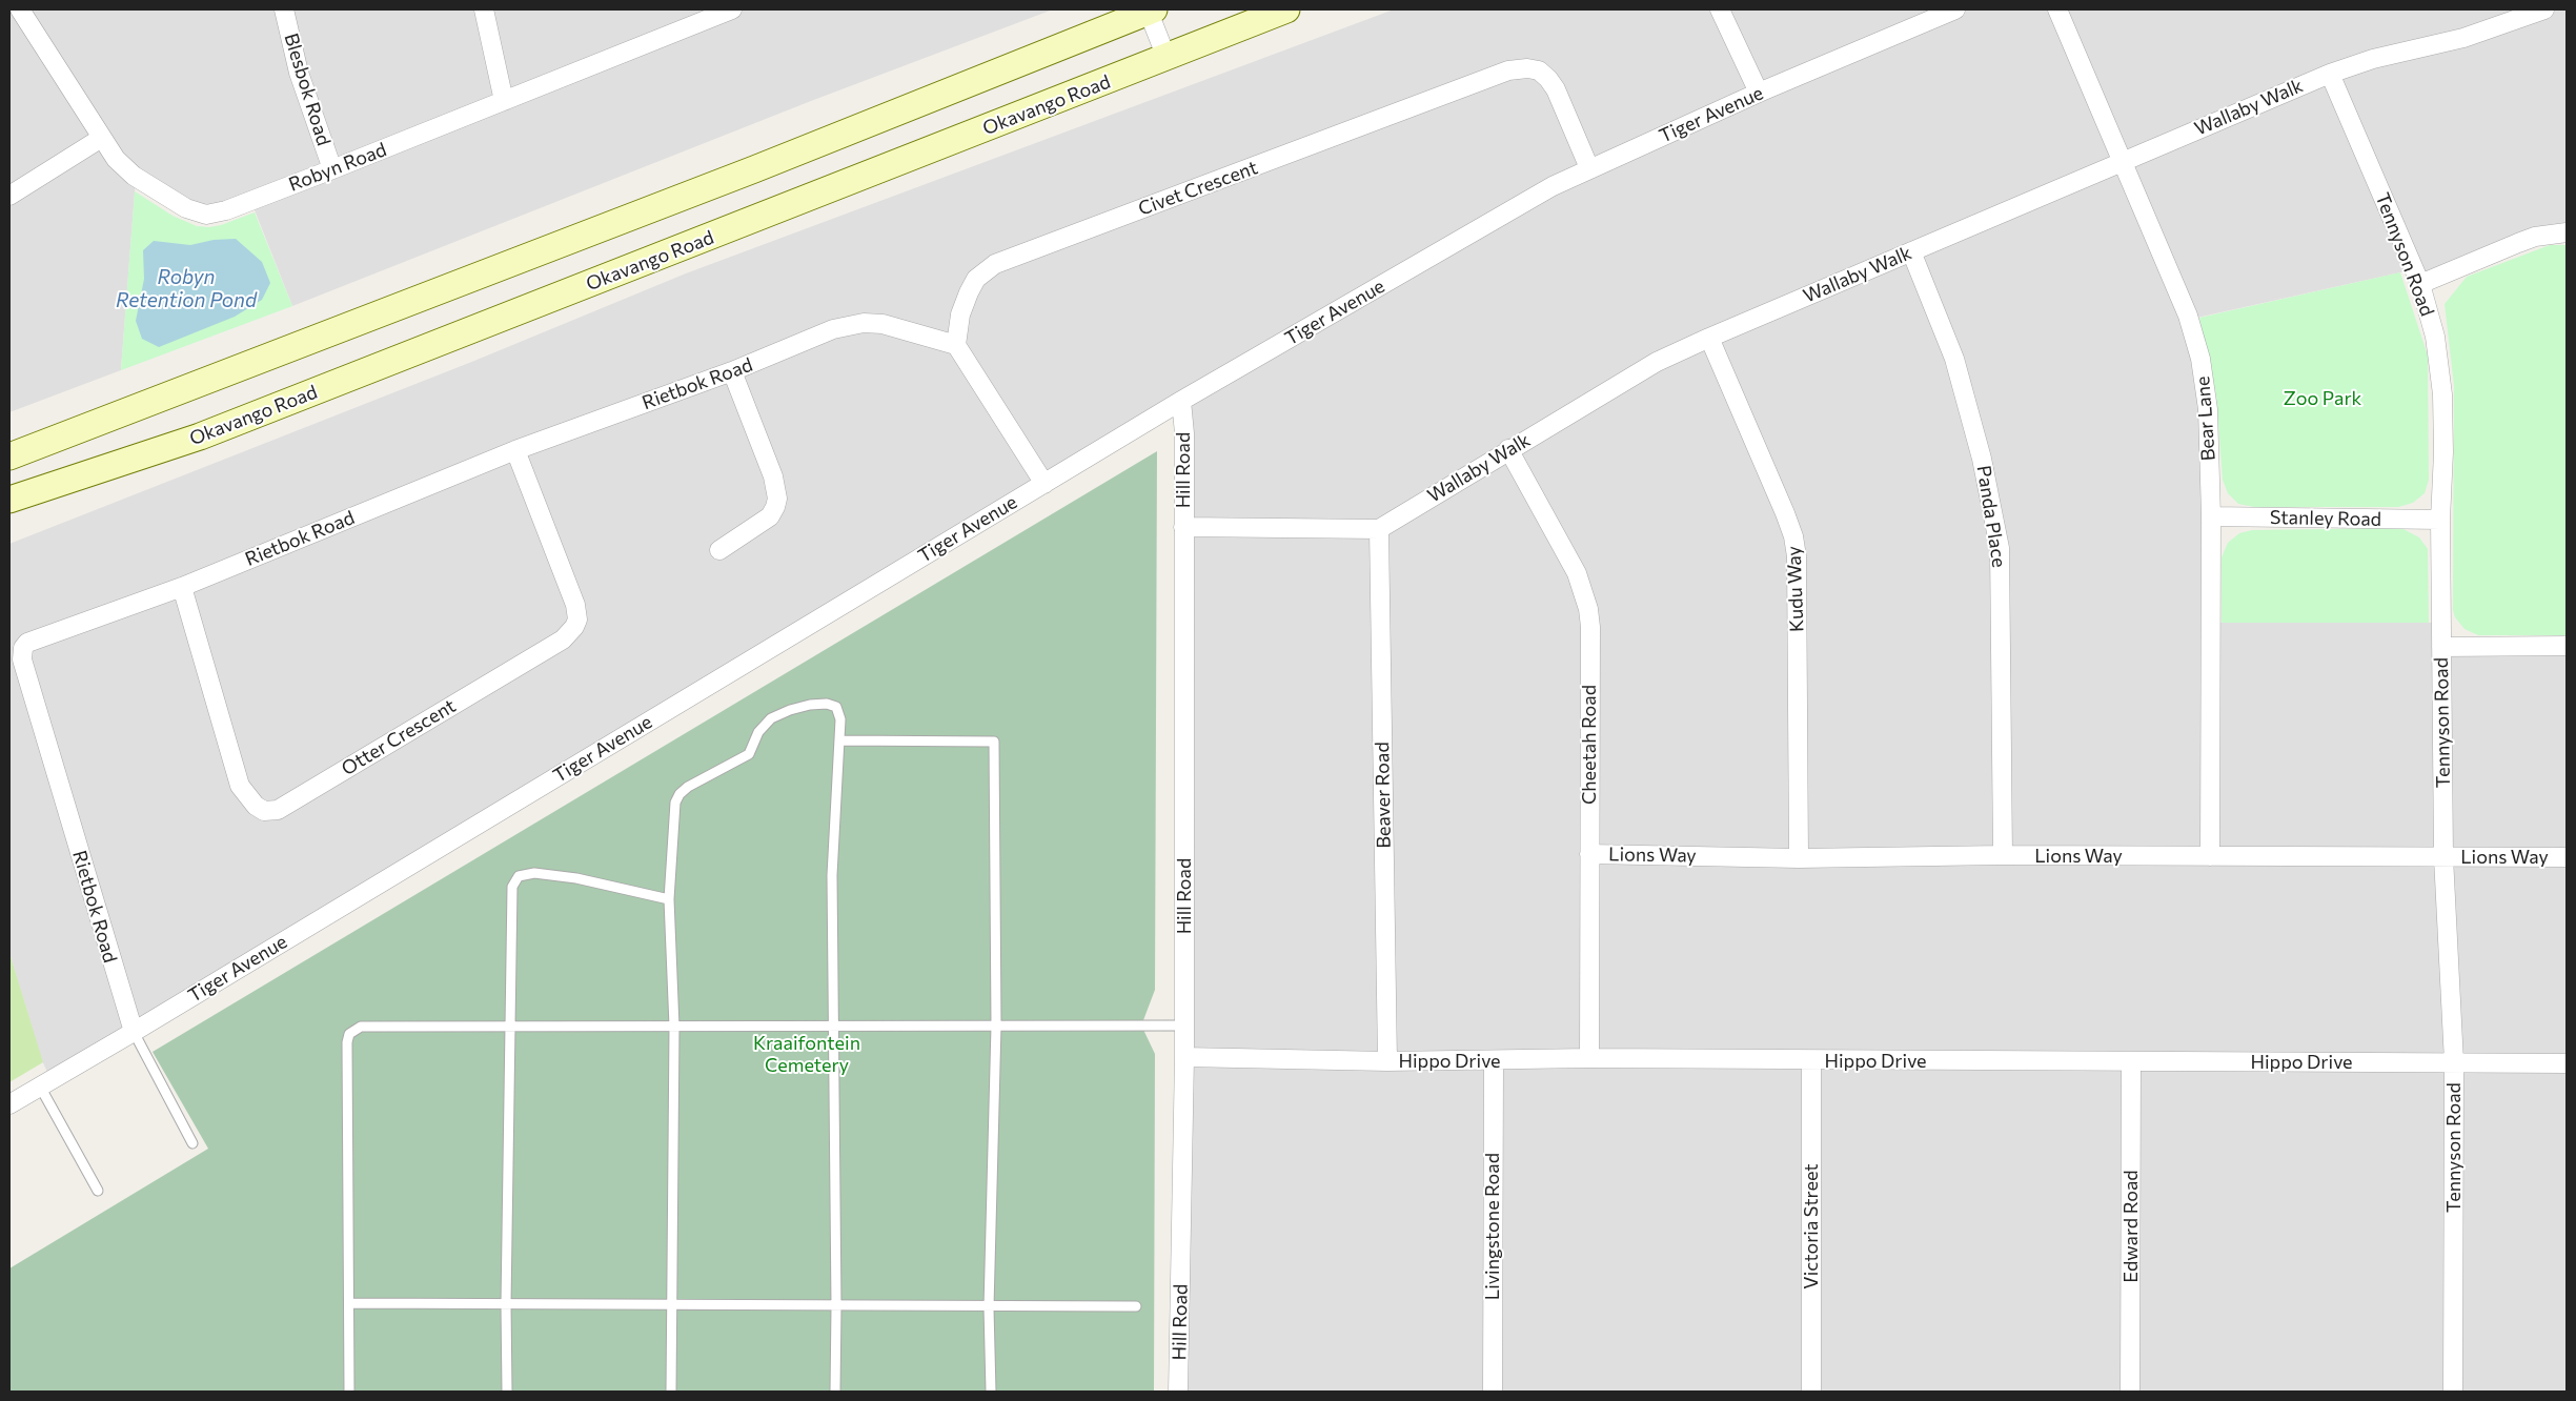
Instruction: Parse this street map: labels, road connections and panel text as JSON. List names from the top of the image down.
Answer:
{
  "streets": {
    "main road": ["Okavango Road"],
    "street": [
      "Blesbok Road",
      "Wallaby Walk",
      "Tiger Avenue",
      "Robyn Road",
      "Civet Crescent",
      "Tennyson Road",
      "Rietbok Road",
      "Bear Lane",
      "Hill Road",
      "Panda Place",
      "Stanley Road",
      "Kudu Way",
      "Otter Crescent",
      "Cheetah Road",
      "Beaver Road",
      "Lions Way",
      "Hippo Drive",
      "Livingstone Road",
      "Victoria Street",
      "Edward Road"
    ]
  },
  "crossings": [
    ["Blesbok Road", "Robyn Road"],
    ["Wallaby Walk", "Tennyson Road"],
    ["Wallaby Walk", "Bear Lane"],
    ["Wallaby Walk", "Panda Place"],
    ["Wallaby Walk", "Kudu Way"],
    ["Wallaby Walk", "Cheetah Road"],
    ["Wallaby Walk", "Beaver Road"],
    ["Tiger Avenue", "Civet Crescent"],
    ["Tiger Avenue", "Rietbok Road"],
    ["Tiger Avenue", "Hill Road"],
    ["Civet Crescent", "Rietbok Road"],
    ["Tennyson Road", "Stanley Road"],
    ["Tennyson Road", "Lions Way"],
    ["Tennyson Road", "Hippo Drive"],
    ["Rietbok Road", "Otter Crescent"],
    ["Bear Lane", "Stanley Road"],
    ["Bear Lane", "Lions Way"],
    ["Hill Road", "Hippo Drive"],
    ["Panda Place", "Lions Way"],
    ["Kudu Way", "Lions Way"],
    ["Cheetah Road", "Lions Way"],
    ["Cheetah Road", "Hippo Drive"],
    ["Beaver Road", "Hippo Drive"],
    ["Hippo Drive", "Livingstone Road"],
    ["Hippo Drive", "Victoria Street"],
    ["Hippo Drive", "Edward Road"]
  ],
  "water": ["Robyn Retention Pond"],
  "parks": ["Zoo Park", "Kraaifontein Cemetery"]
}
